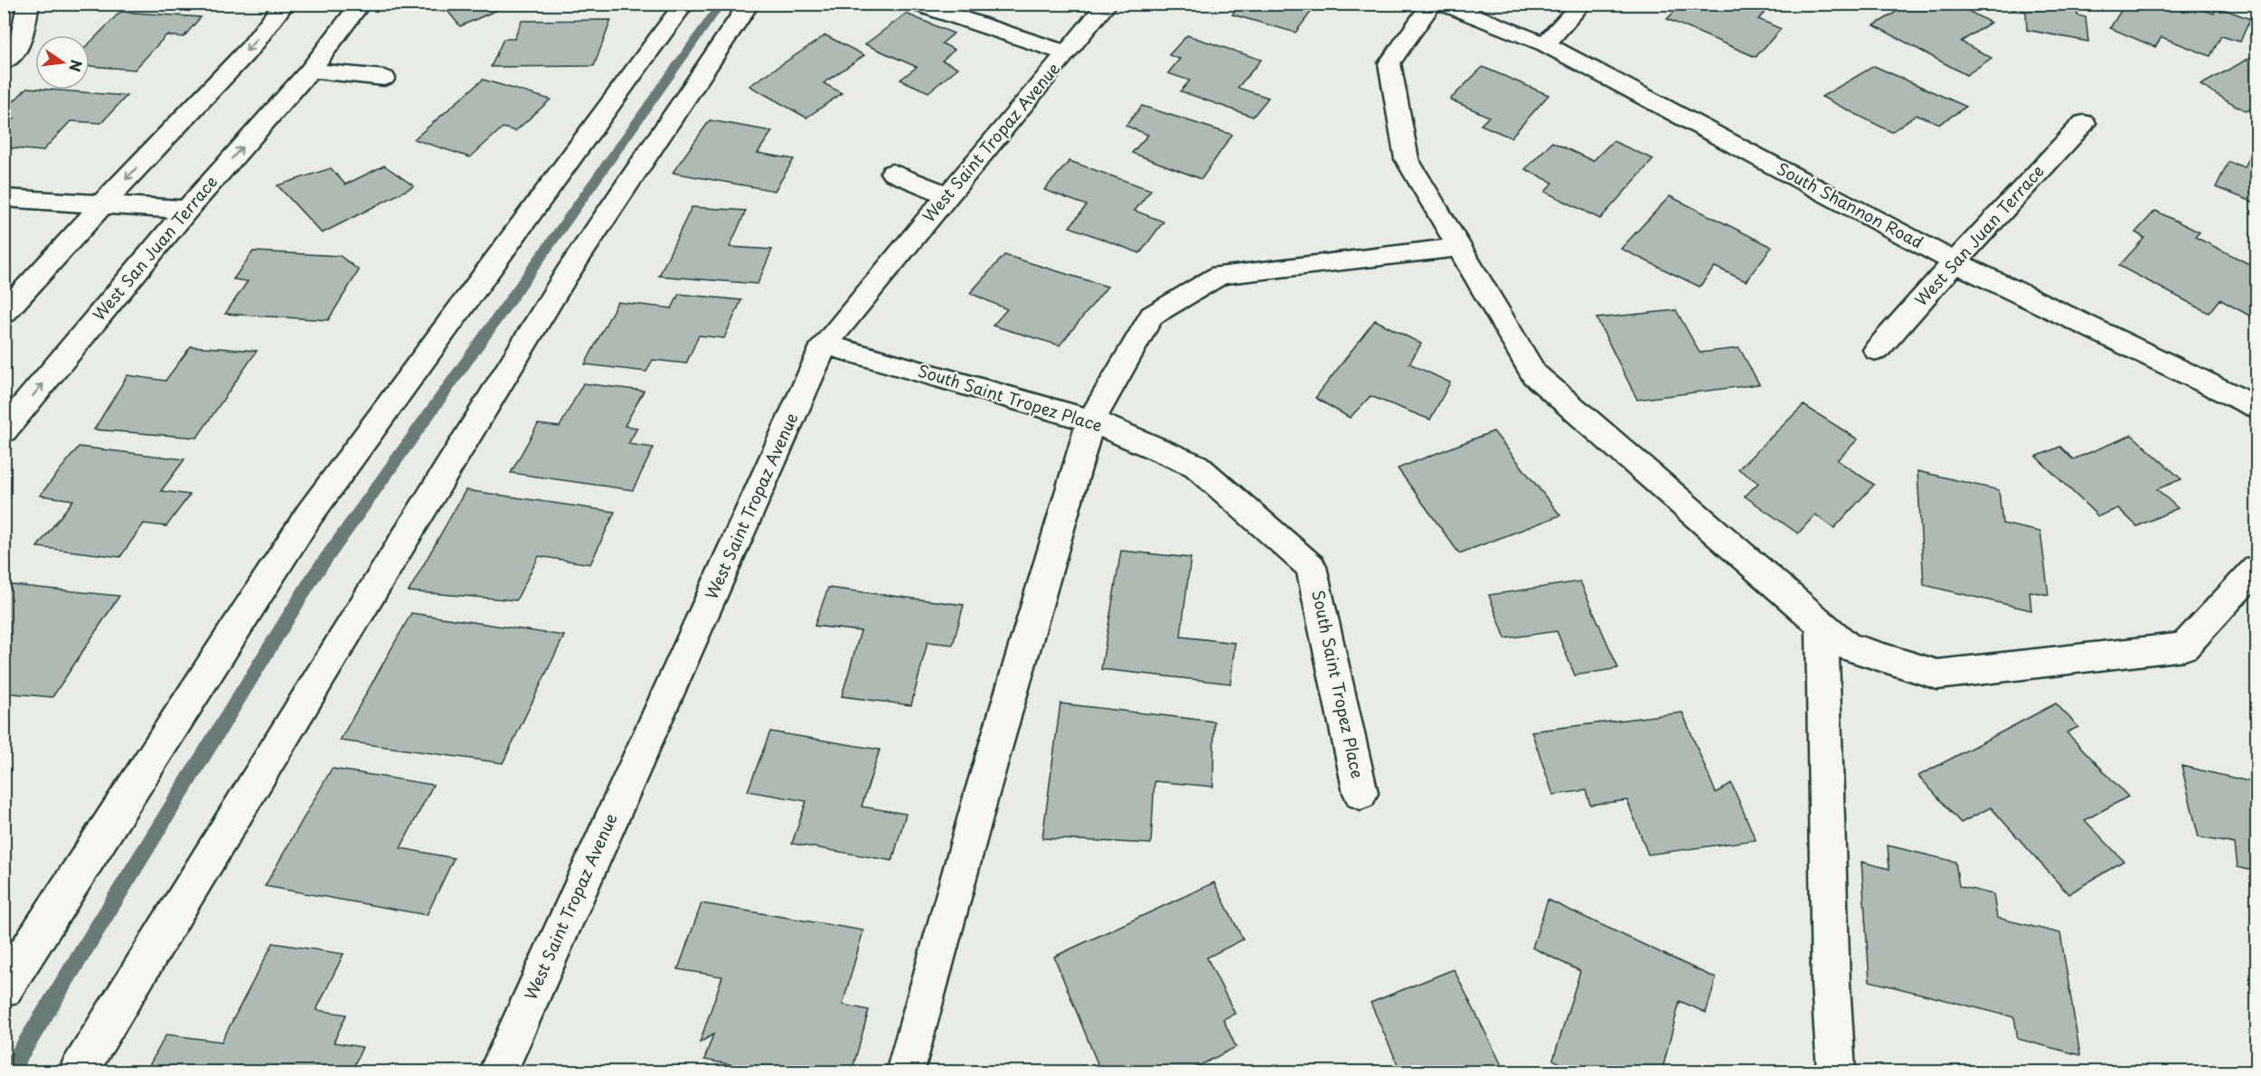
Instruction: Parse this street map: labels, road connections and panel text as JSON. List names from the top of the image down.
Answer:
{
  "streets": {
    "street": [
      "West Saint Tropaz Avenue",
      "South Shannon Road",
      "West San Juan Terrace",
      "South Saint Tropez Place"
    ]
  },
  "crossings": [
    ["West Saint Tropaz Avenue", "South Saint Tropez Place"],
    ["South Shannon Road", "West San Juan Terrace"]
  ],
  "north": "right"
}
